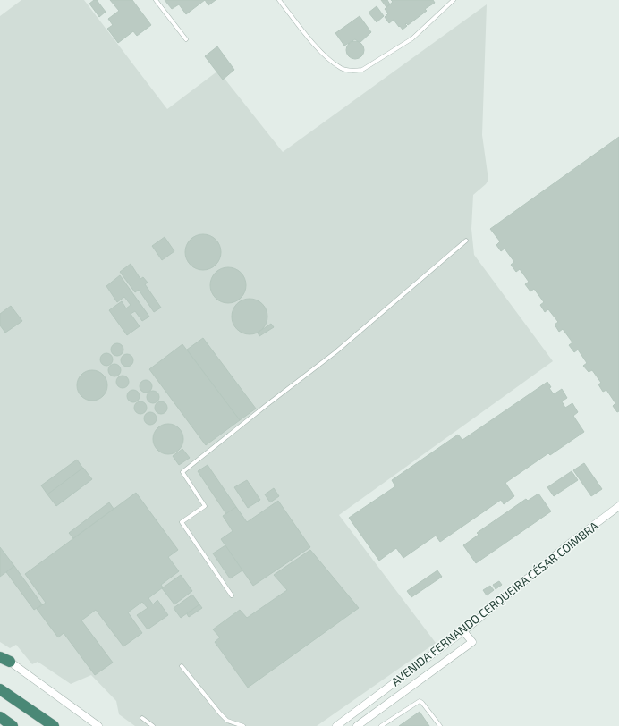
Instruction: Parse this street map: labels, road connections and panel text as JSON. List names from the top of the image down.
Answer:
{
  "streets": {
    "street": ["AVENIDA FERNANDO CERQUEIRA CÉSAR COIMBRA"]
  }
}
